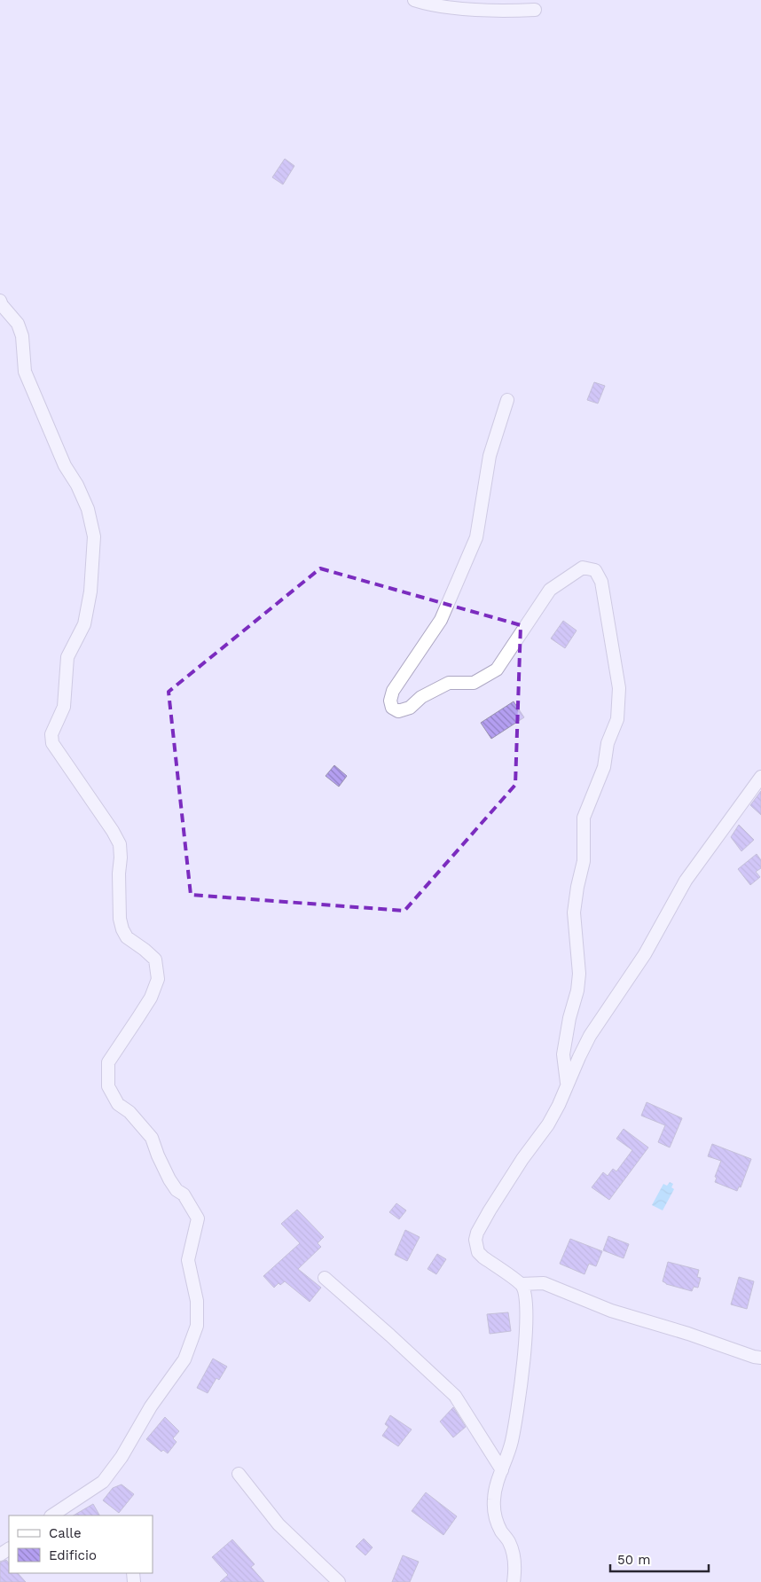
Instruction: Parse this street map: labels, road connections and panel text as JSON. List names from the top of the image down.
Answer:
{
  "legend": ["Calle", "Edificio"],
  "scale_bar": "50 m"
}
